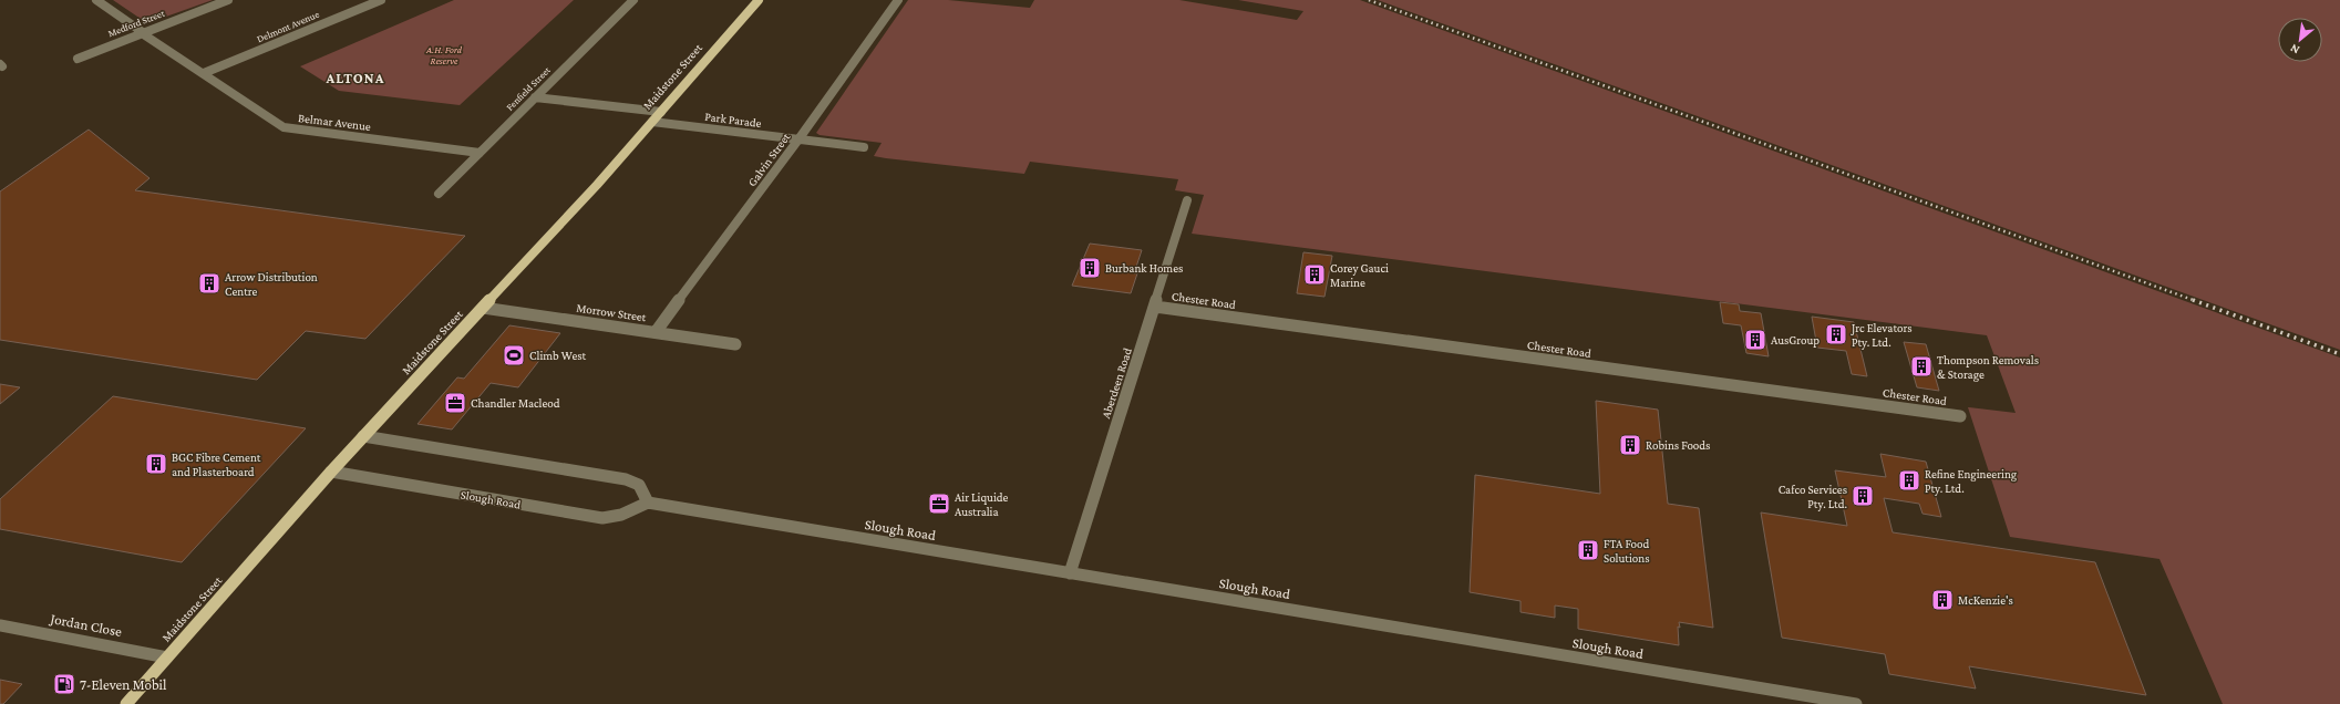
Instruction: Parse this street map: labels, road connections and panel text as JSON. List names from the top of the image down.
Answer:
{
  "streets": {
    "main road": ["Maidstone Street"],
    "street": [
      "Medford Street",
      "Delmont Avenue",
      "Fenfield Street",
      "Park Parade",
      "Belmar Avenue",
      "Galvin Street",
      "Chester Road",
      "Morrow Street",
      "Aberdeen Road",
      "Slough Road",
      "Jordan Close"
    ]
  },
  "crossings": [
    ["Medford Street", "Belmar Avenue"],
    ["Delmont Avenue", "Belmar Avenue"],
    ["Maidstone Street", "Park Parade"],
    ["Maidstone Street", "Morrow Street"],
    ["Maidstone Street", "Slough Road"],
    ["Maidstone Street", "Jordan Close"],
    ["Fenfield Street", "Belmar Avenue"],
    ["Park Parade", "Galvin Street"],
    ["Galvin Street", "Morrow Street"],
    ["Chester Road", "Aberdeen Road"],
    ["Aberdeen Road", "Slough Road"]
  ],
  "districts": ["ALTONA"],
  "parks": ["A.H. Ford Reserve"],
  "places": {
    "building": [
      "Burbank Homes",
      "Corey Gauci Marine",
      "Arrow Distribution Centre",
      "Jrc Elevators Pty. Ltd.",
      "AusGroup",
      "Thompson Removals & Storage",
      "Robins Foods",
      "BGC Fibre Cement and Plasterboard",
      "Refine Engineering Pty. Ltd.",
      "Cafco Services Pty. Ltd.",
      "FTA Food Solutions",
      "McKenzie's"
    ],
    "sports": ["Climb West"],
    "office": ["Chandler Macleod", "Air Liquide Australia"],
    "fuel station": ["7-Eleven Mobil"]
  },
  "north": "bottom left"
}
